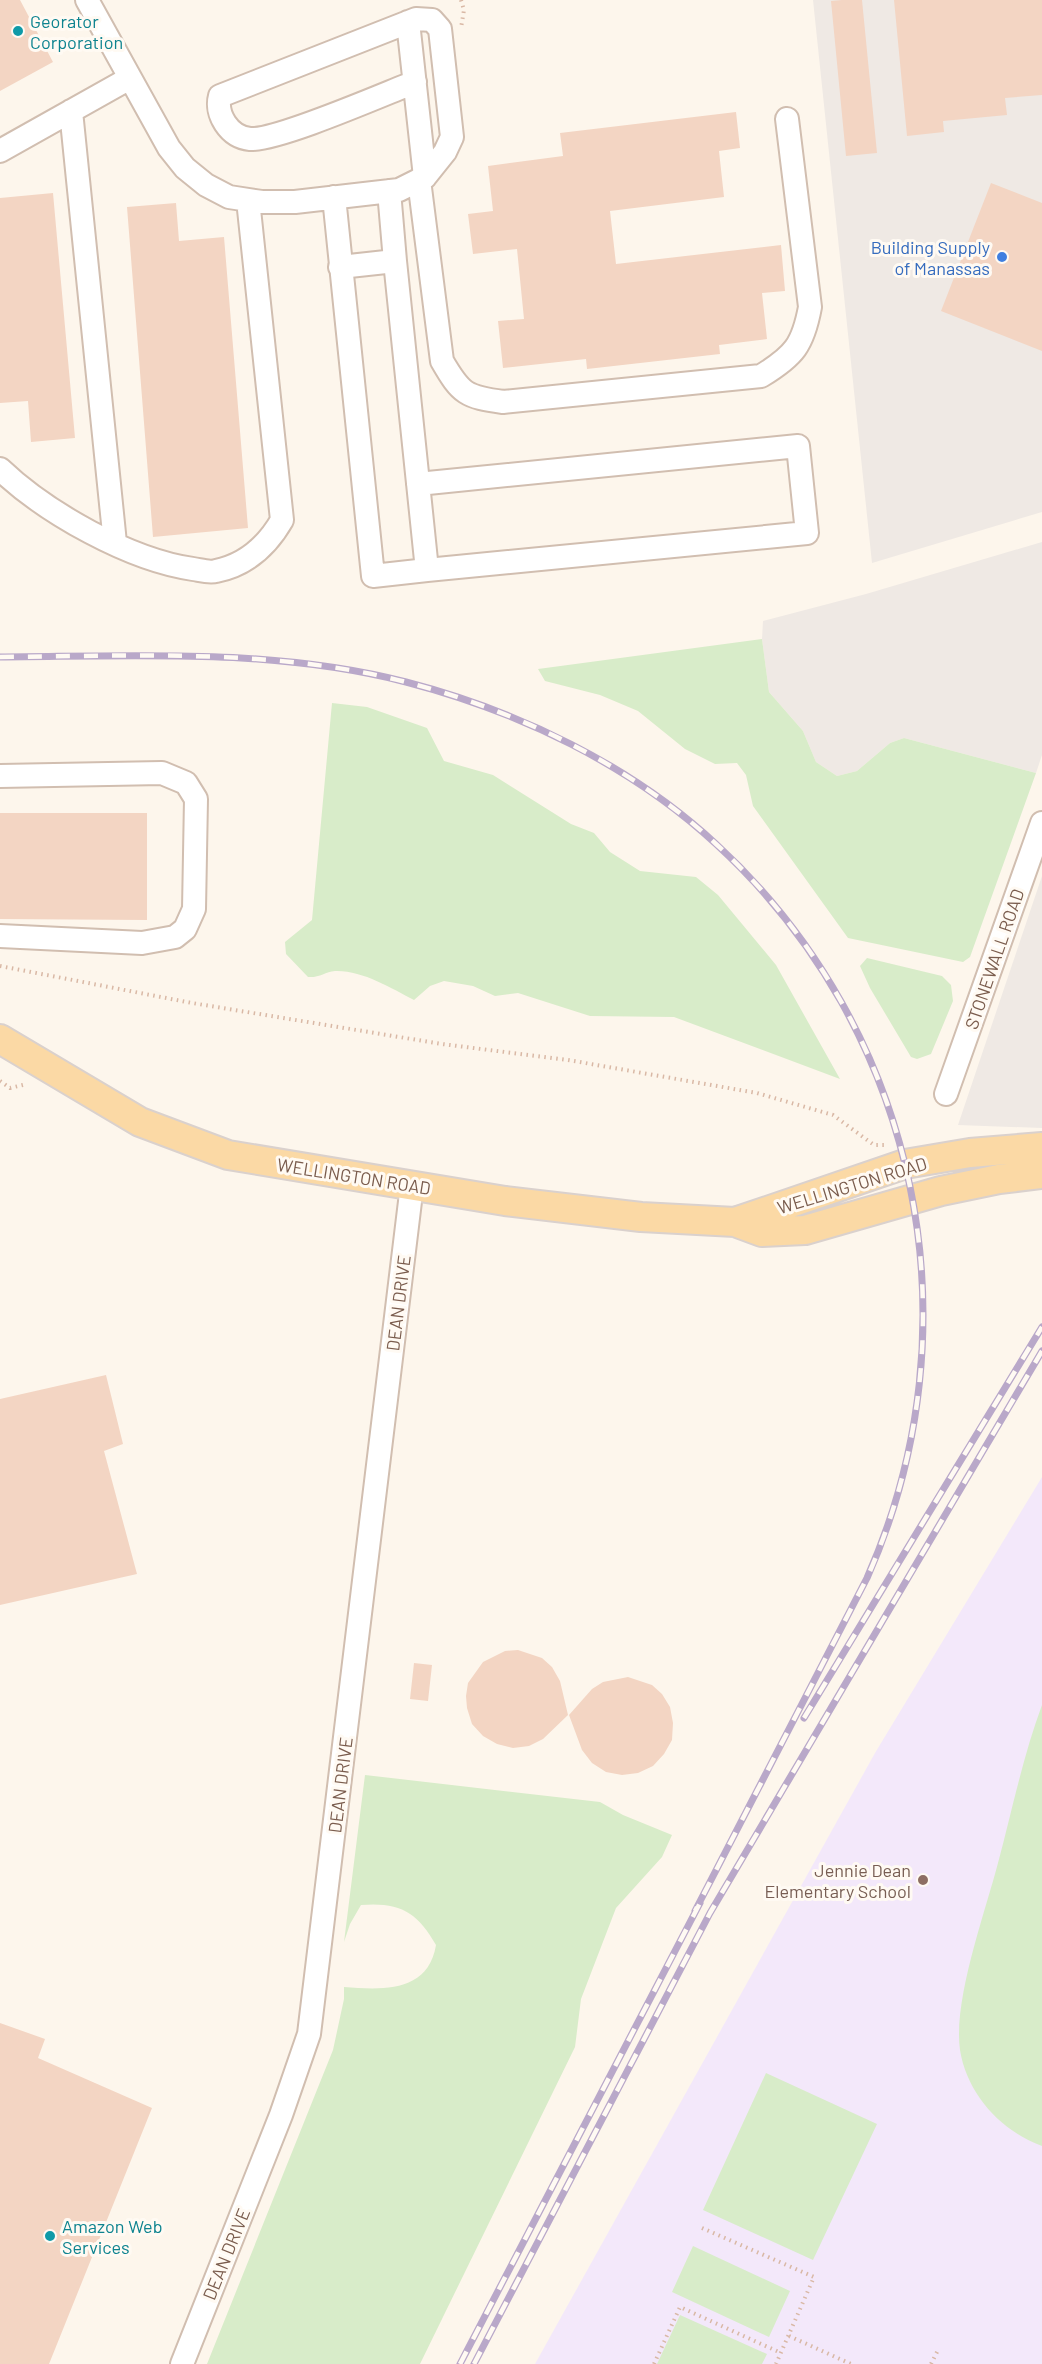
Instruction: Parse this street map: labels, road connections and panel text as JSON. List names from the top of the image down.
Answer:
{
  "streets": {
    "main road": ["WELLINGTON ROAD"],
    "street": ["STONEWALL ROAD", "DEAN DRIVE"]
  },
  "crossings": [
    ["WELLINGTON ROAD", "DEAN DRIVE"]
  ],
  "places": [
    "Georator Corporation",
    "Building Supply of Manassas",
    "Jennie Dean Elementary School",
    "Amazon Web Services"
  ]
}
